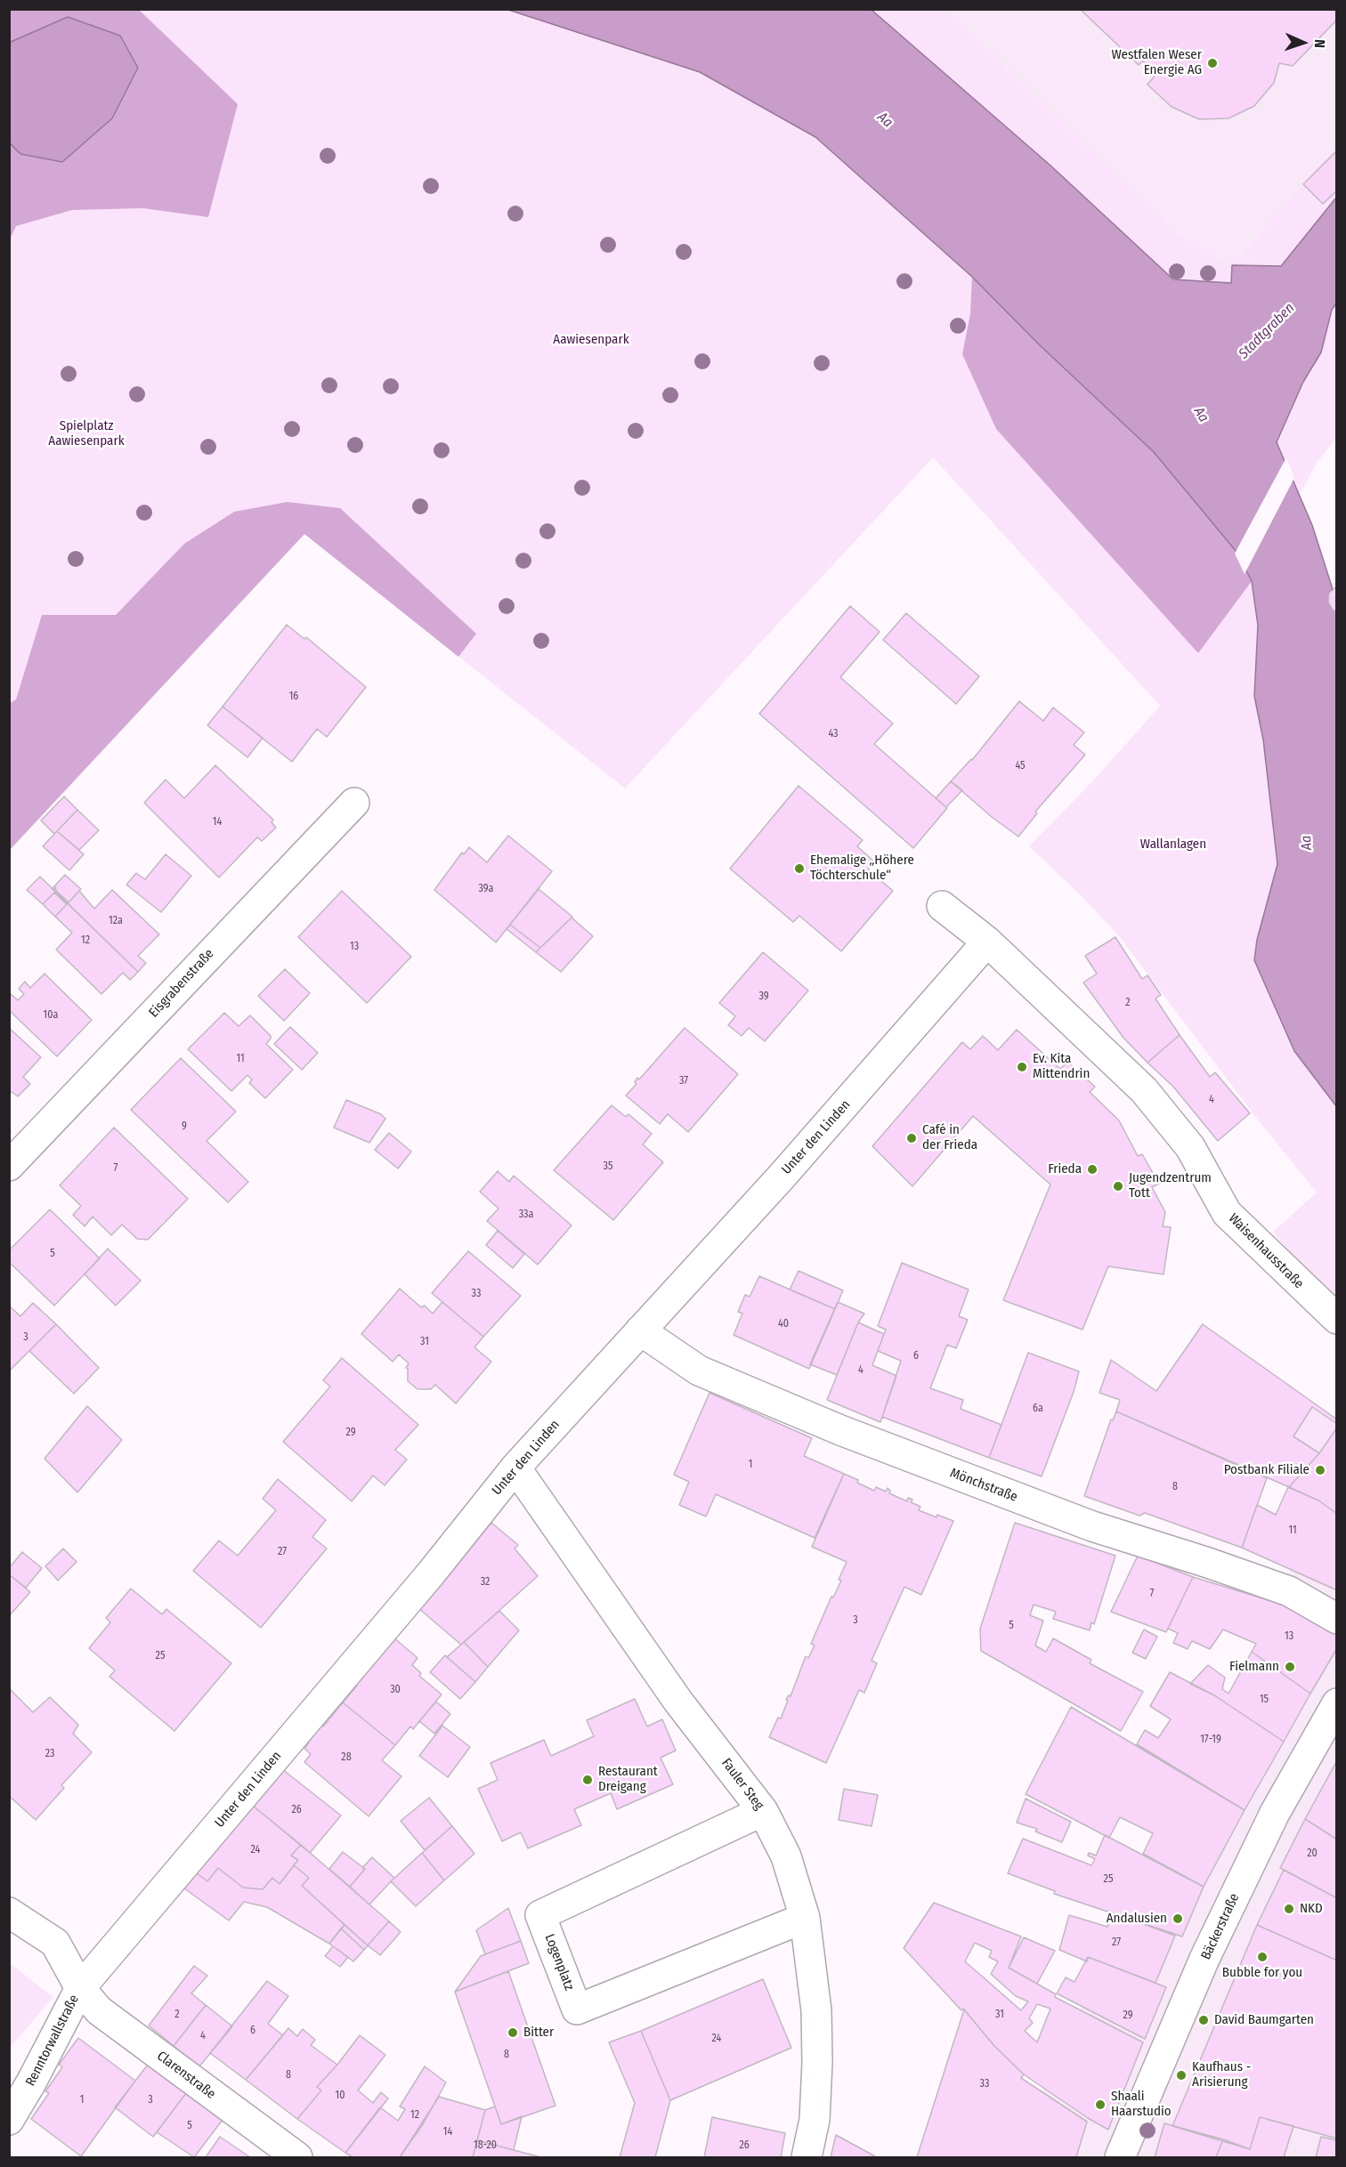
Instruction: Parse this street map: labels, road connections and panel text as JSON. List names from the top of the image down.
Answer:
{
  "streets": {
    "street": [
      "Eisgrabenstraße",
      "Unter den Linden",
      "Waisenhausstraße",
      "Mönchstraße",
      "Fauler Steg",
      "Bäckerstraße",
      "Logenplatz",
      "Renntorwallstraße",
      "Clarenstraße"
    ]
  },
  "crossings": [
    ["Unter den Linden", "Waisenhausstraße"],
    ["Unter den Linden", "Mönchstraße"],
    ["Unter den Linden", "Fauler Steg"],
    ["Unter den Linden", "Renntorwallstraße"],
    ["Unter den Linden", "Clarenstraße"],
    ["Fauler Steg", "Logenplatz"],
    ["Renntorwallstraße", "Clarenstraße"]
  ],
  "water": ["Aa", "Stadtgraben"],
  "parks": ["Aawiesenpark", "Spielplatz Aawiesenpark", "Wallanlagen"],
  "places": [
    "Westfalen Weser Energie AG",
    "Ehemalige „Höhere Töchterschule“",
    "Ev. Kita Mittendrin",
    "Café in der Frieda",
    "Frieda",
    "Jugendzentrum Tott",
    "Postbank Filiale",
    "Fielmann",
    "Restaurant Dreigang",
    "NKD",
    "Andalusien",
    "Bubble for you",
    "David Baumgarten",
    "Bitter",
    "Kaufhaus - Arisierung",
    "Shaali Haarstudio"
  ],
  "house_numbers": [
    "16",
    "43",
    "45",
    "14",
    "39a",
    "12a",
    "12",
    "13",
    "39",
    "2",
    "10a",
    "11",
    "37",
    "4",
    "9",
    "35",
    "7",
    "33a",
    "5",
    "33",
    "40",
    "3",
    "31",
    "6",
    "4",
    "6a",
    "29",
    "1",
    "8",
    "11",
    "27",
    "32",
    "7",
    "3",
    "5",
    "13",
    "25",
    "30",
    "15",
    "17-19",
    "23",
    "28",
    "26",
    "24",
    "20",
    "25",
    "27",
    "2",
    "31",
    "29",
    "6",
    "4",
    "24",
    "8",
    "8",
    "33",
    "10",
    "1",
    "3",
    "12",
    "5",
    "14",
    "18-20",
    "26"
  ],
  "north": "right"
}
